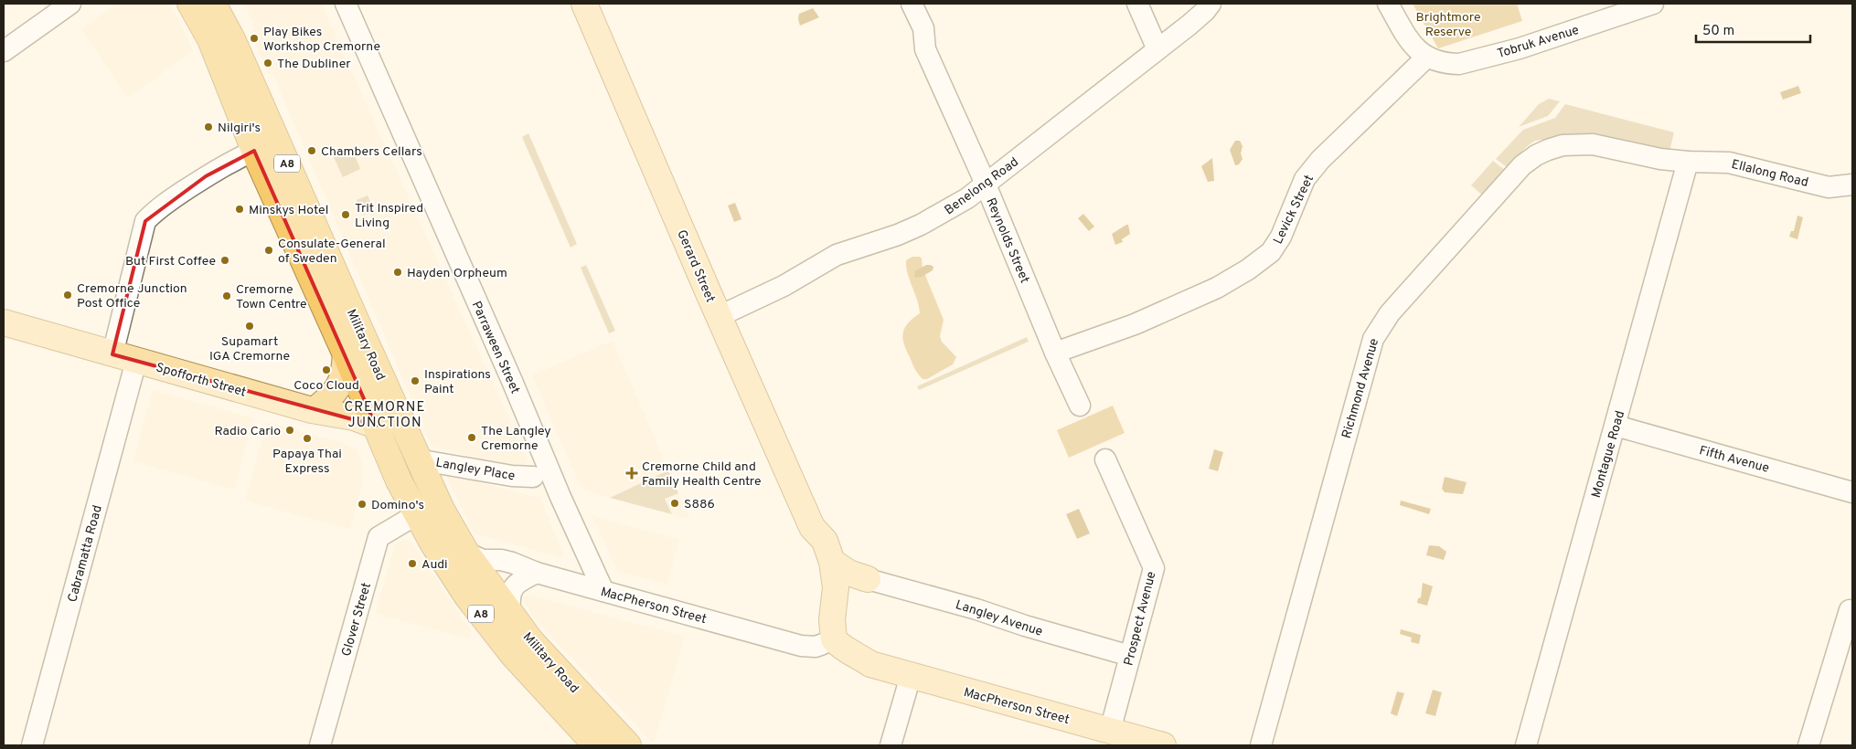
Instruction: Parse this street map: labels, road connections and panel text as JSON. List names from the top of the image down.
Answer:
{
  "streets": {
    "highway": ["A8", "Military Road"],
    "main road": ["Gerard Street", "Spofforth Street", "MacPherson Street"],
    "street": [
      "Tobruk Avenue",
      "Ellalong Road",
      "Benelong Road",
      "Levick Street",
      "Reynolds Street",
      "Parraween Street",
      "Richmond Avenue",
      "Montague Road",
      "Fifth Avenue",
      "Langley Place",
      "Cabramatta Road",
      "Langley Avenue",
      "Prospect Avenue",
      "Glover Street"
    ]
  },
  "crossings": [
    ["Tobruk Avenue", "Levick Street"],
    ["Ellalong Road", "Richmond Avenue"],
    ["Ellalong Road", "Montague Road"],
    ["Benelong Road", "Reynolds Street"],
    ["Benelong Road", "Gerard Street"],
    ["Levick Street", "Reynolds Street"],
    ["Gerard Street", "MacPherson Street"],
    ["Military Road", "Spofforth Street"],
    ["Military Road", "Langley Place"],
    ["Military Road", "MacPherson Street"],
    ["Military Road", "Glover Street"],
    ["Parraween Street", "MacPherson Street"],
    ["Spofforth Street", "Cabramatta Road"],
    ["Richmond Avenue", "Montague Road"],
    ["Montague Road", "Fifth Avenue"],
    ["MacPherson Street", "Prospect Avenue"],
    ["Langley Avenue", "Prospect Avenue"]
  ],
  "districts": ["CREMORNE JUNCTION"],
  "parks": ["Brightmore Reserve"],
  "places": {
    "other": [
      "Play Bikes Workshop Cremorne",
      "The Dubliner",
      "Nilgiri's",
      "Chambers Cellars",
      "Minskys Hotel",
      "Trit Inspired Living",
      "Consulate-General of Sweden",
      "But First Coffee",
      "Hayden Orpheum",
      "Cremorne Junction Post Office",
      "Cremorne Town Centre",
      "Supamart IGA Cremorne",
      "Coco Cloud",
      "Inspirations Paint",
      "Radio Cario",
      "The Langley Cremorne",
      "Papaya Thai Express",
      "S886",
      "Domino's",
      "Audi"
    ],
    "health": ["Cremorne Child and Family Health Centre"]
  },
  "scale_bar": "50 m"
}
